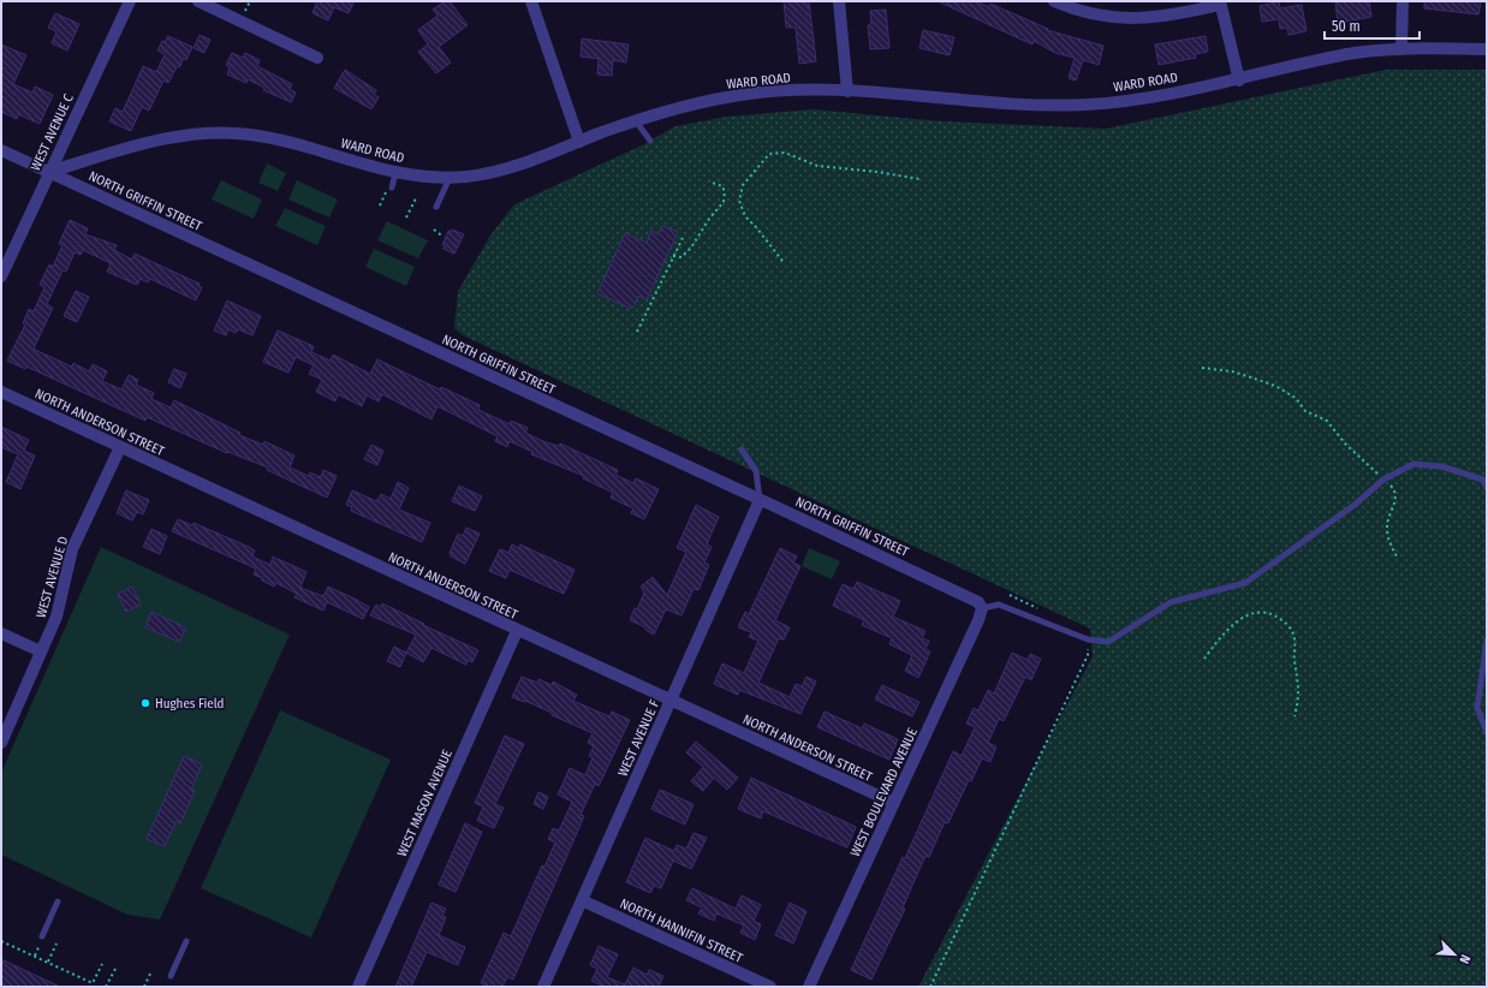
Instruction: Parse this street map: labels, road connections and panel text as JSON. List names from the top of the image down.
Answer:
{
  "streets": {
    "street": [
      "WARD ROAD",
      "WEST AVENUE C",
      "NORTH GRIFFIN STREET",
      "NORTH ANDERSON STREET",
      "WEST AVENUE D",
      "WEST AVENUE F",
      "WEST BOULEVARD AVENUE",
      "WEST MASON AVENUE",
      "NORTH HANNIFIN STREET"
    ]
  },
  "crossings": [
    ["WARD ROAD", "WEST AVENUE C"],
    ["WARD ROAD", "NORTH GRIFFIN STREET"],
    ["WEST AVENUE C", "NORTH GRIFFIN STREET"],
    ["NORTH GRIFFIN STREET", "WEST AVENUE F"],
    ["NORTH GRIFFIN STREET", "WEST BOULEVARD AVENUE"],
    ["NORTH ANDERSON STREET", "WEST AVENUE D"],
    ["NORTH ANDERSON STREET", "WEST AVENUE F"],
    ["NORTH ANDERSON STREET", "WEST BOULEVARD AVENUE"],
    ["NORTH ANDERSON STREET", "WEST MASON AVENUE"],
    ["WEST AVENUE F", "NORTH HANNIFIN STREET"]
  ],
  "places": ["Hughes Field"],
  "scale_bar": "50 m",
  "north": "bottom right"
}
